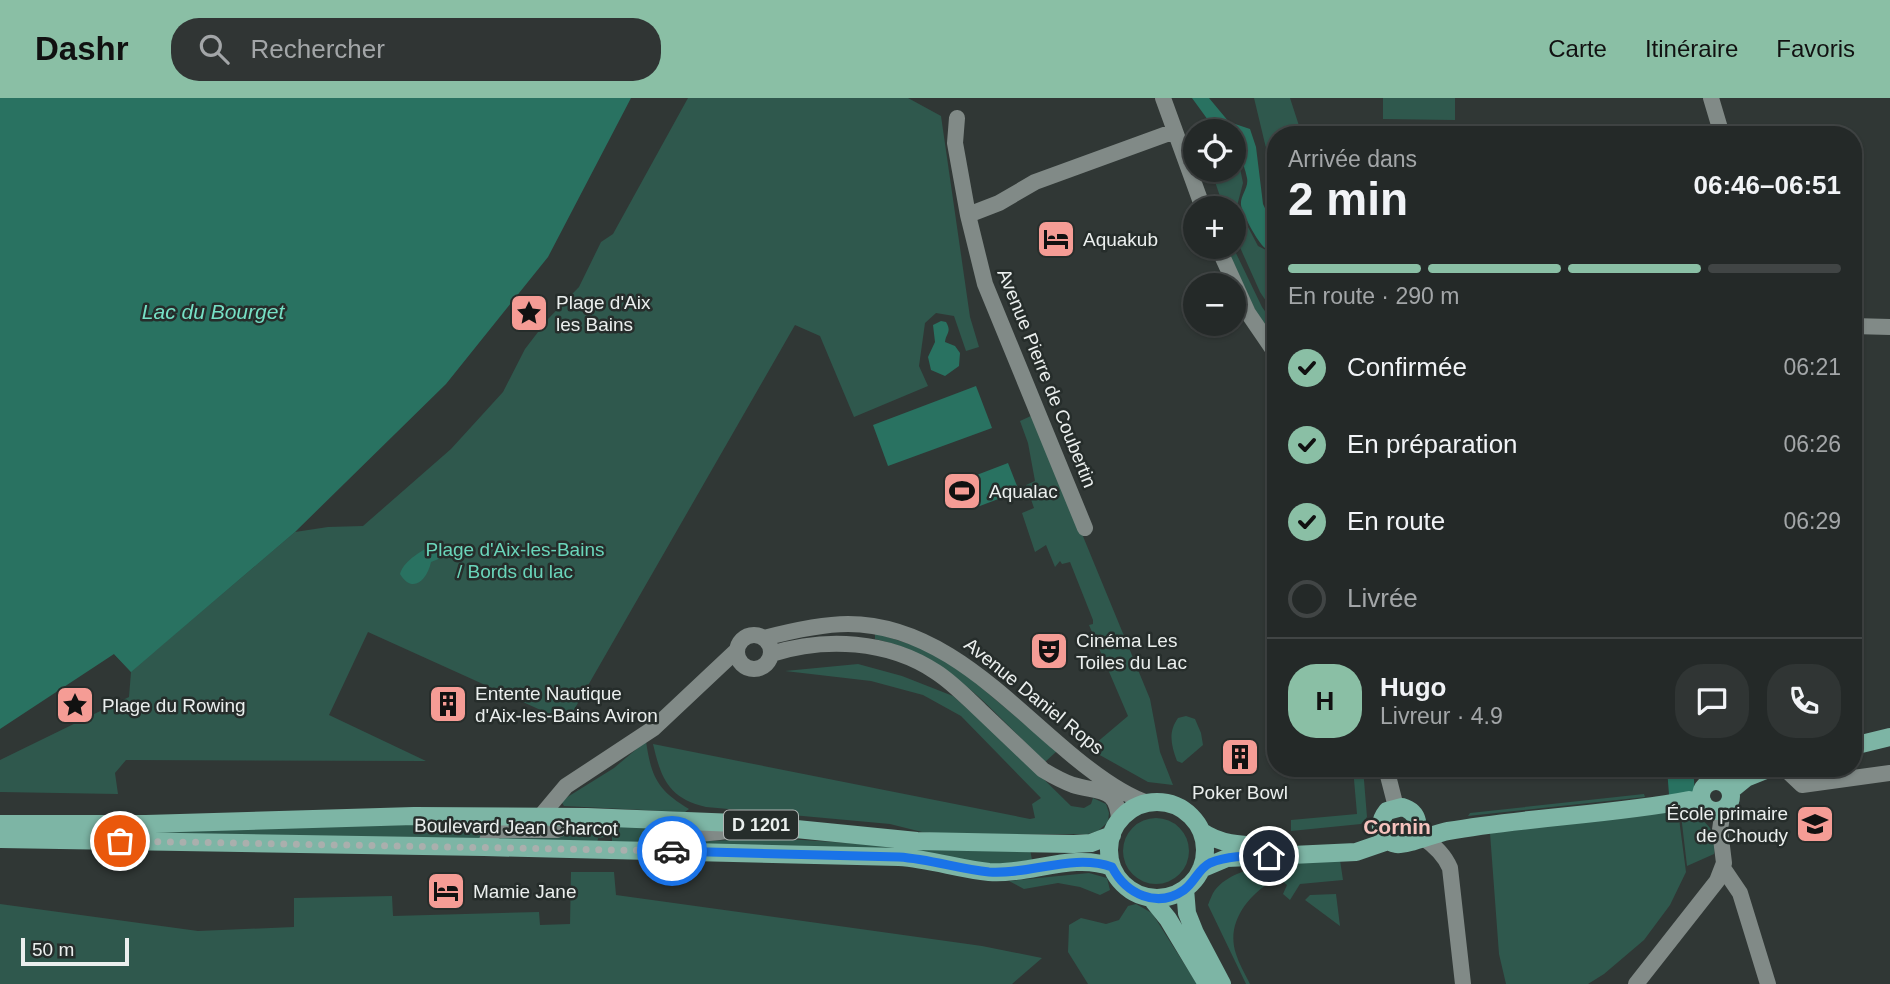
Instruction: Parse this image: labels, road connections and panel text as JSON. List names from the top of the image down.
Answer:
{
  "streets": {
    "main road": ["D 1201", "Boulevard Jean Charcot"],
    "street": ["Avenue Pierre de Coubertin", "Avenue Daniel Rops"]
  },
  "crossings": [
    ["Avenue Daniel Rops", "Boulevard Jean Charcot"]
  ],
  "districts": ["Cornin"],
  "water": ["Lac du Bourget"],
  "parks": ["Plage d'Aix-les-Bains / Bords du lac"],
  "places": {
    "hotel": ["Aquakub", "Mamie Jane"],
    "place": ["Plage d'Aix les Bains", "Plage du Rowing"],
    "sports": ["Aqualac"],
    "theatre": ["Cinéma Les Toiles du Lac"],
    "building": ["Entente Nautique d'Aix-les-Bains Aviron", "Poker Bowl"],
    "school or university": ["École primaire de Choudy"]
  },
  "scale_bar": "50 m",
  "page": {
    "header": "Dashr",
    "search": "Rechercher",
    "nav": ["Carte", "Itinéraire", "Favoris"],
    "map_buttons": ["+", "−"],
    "heading": ["2 min", "Arrivée dans", "06:46–06:51"],
    "panel": ["Hugo", "Livreur · 4.9"],
    "bar": "En route · 290 m",
    "list": [
      ["Confirmée", "06:21"],
      ["En préparation", "06:26"],
      ["En route", "06:29"],
      "Livrée"
    ],
    "round": "H",
    "scale": "50 m"
  }
}
